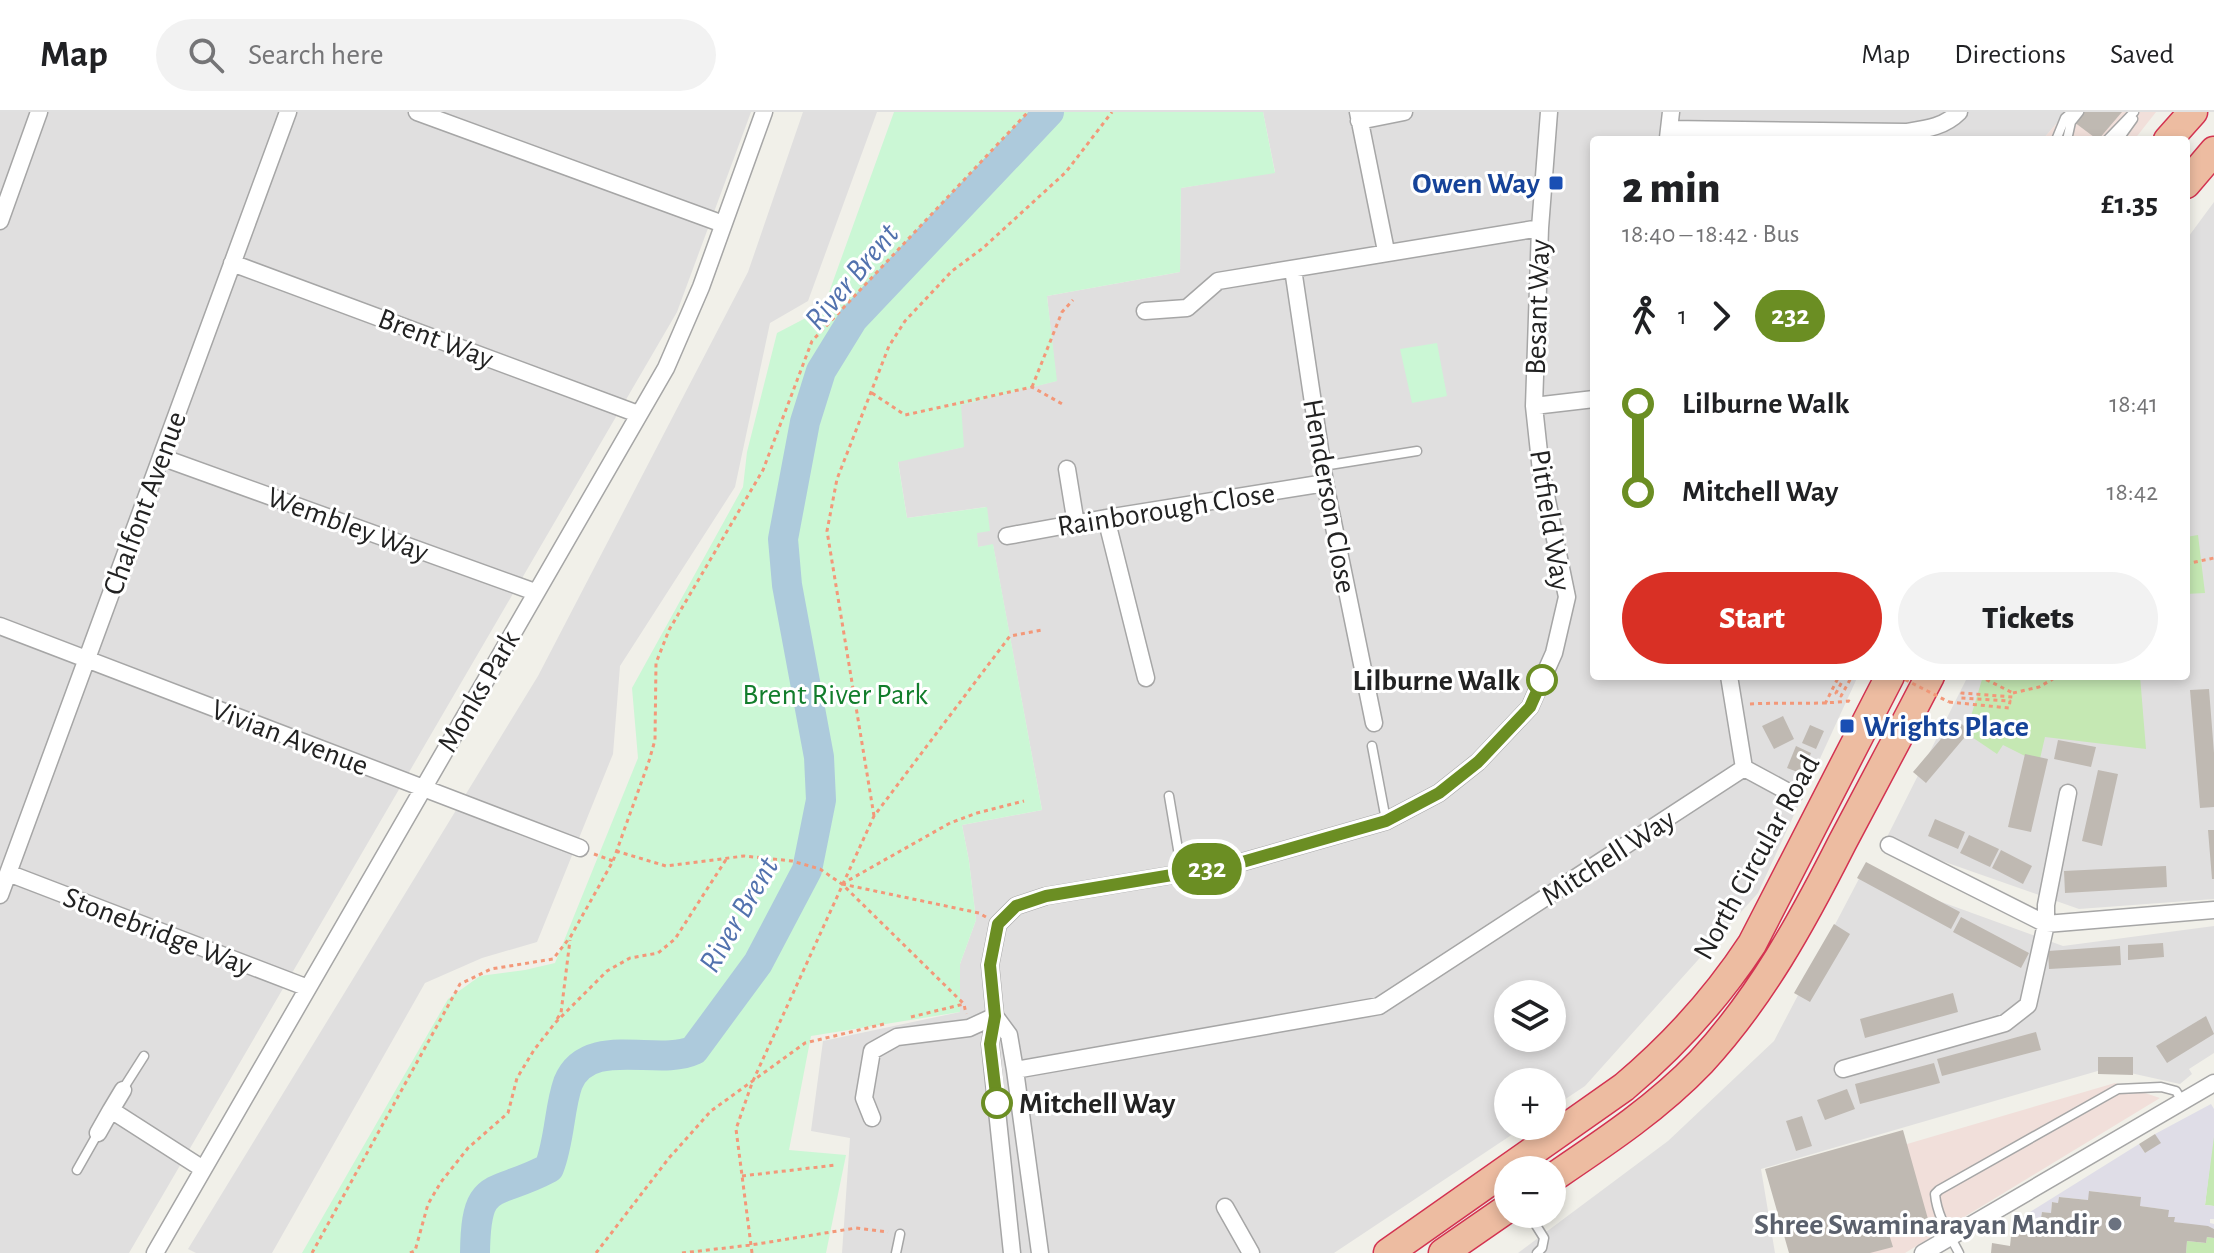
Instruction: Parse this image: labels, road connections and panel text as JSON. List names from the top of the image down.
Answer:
{
  "streets": {
    "highway": ["North Circular Road"],
    "street": [
      "Besant Way",
      "Brent Way",
      "Henderson Close",
      "Chalfont Avenue",
      "Rainborough Close",
      "Pitfield Way",
      "Wembley Way",
      "Monks Park",
      "Vivian Avenue",
      "Mitchell Way",
      "Stonebridge Way"
    ]
  },
  "crossings": [
    ["Besant Way", "Pitfield Way"],
    ["Brent Way", "Chalfont Avenue"],
    ["Brent Way", "Monks Park"],
    ["Henderson Close", "Rainborough Close"],
    ["Chalfont Avenue", "Wembley Way"],
    ["Chalfont Avenue", "Vivian Avenue"],
    ["Chalfont Avenue", "Stonebridge Way"],
    ["Wembley Way", "Monks Park"],
    ["Monks Park", "Vivian Avenue"],
    ["Monks Park", "Stonebridge Way"]
  ],
  "water": ["River Brent"],
  "parks": ["Brent River Park"],
  "places": {
    "transit": ["Owen Way", "Wrights Place"],
    "other": ["Lilburne Walk", "Mitchell Way", "Shree Swaminarayan Mandir"]
  },
  "lines": ["bus line 232"],
  "page": {
    "header": "Map",
    "search": "Search here",
    "nav": ["Map", "Directions", "Saved"],
    "on_map": "232",
    "heading": ["2 min", "18:40 – 18:42 · Bus", "£1.35"],
    "legs": ["1", "232"],
    "list": [
      {
        "name": "Lilburne Walk",
        "value": "18:41"
      },
      {
        "name": "Mitchell Way",
        "value": "18:42"
      }
    ],
    "buttons": ["Start", "Tickets"],
    "map_buttons": ["+", "−"]
  }
}
